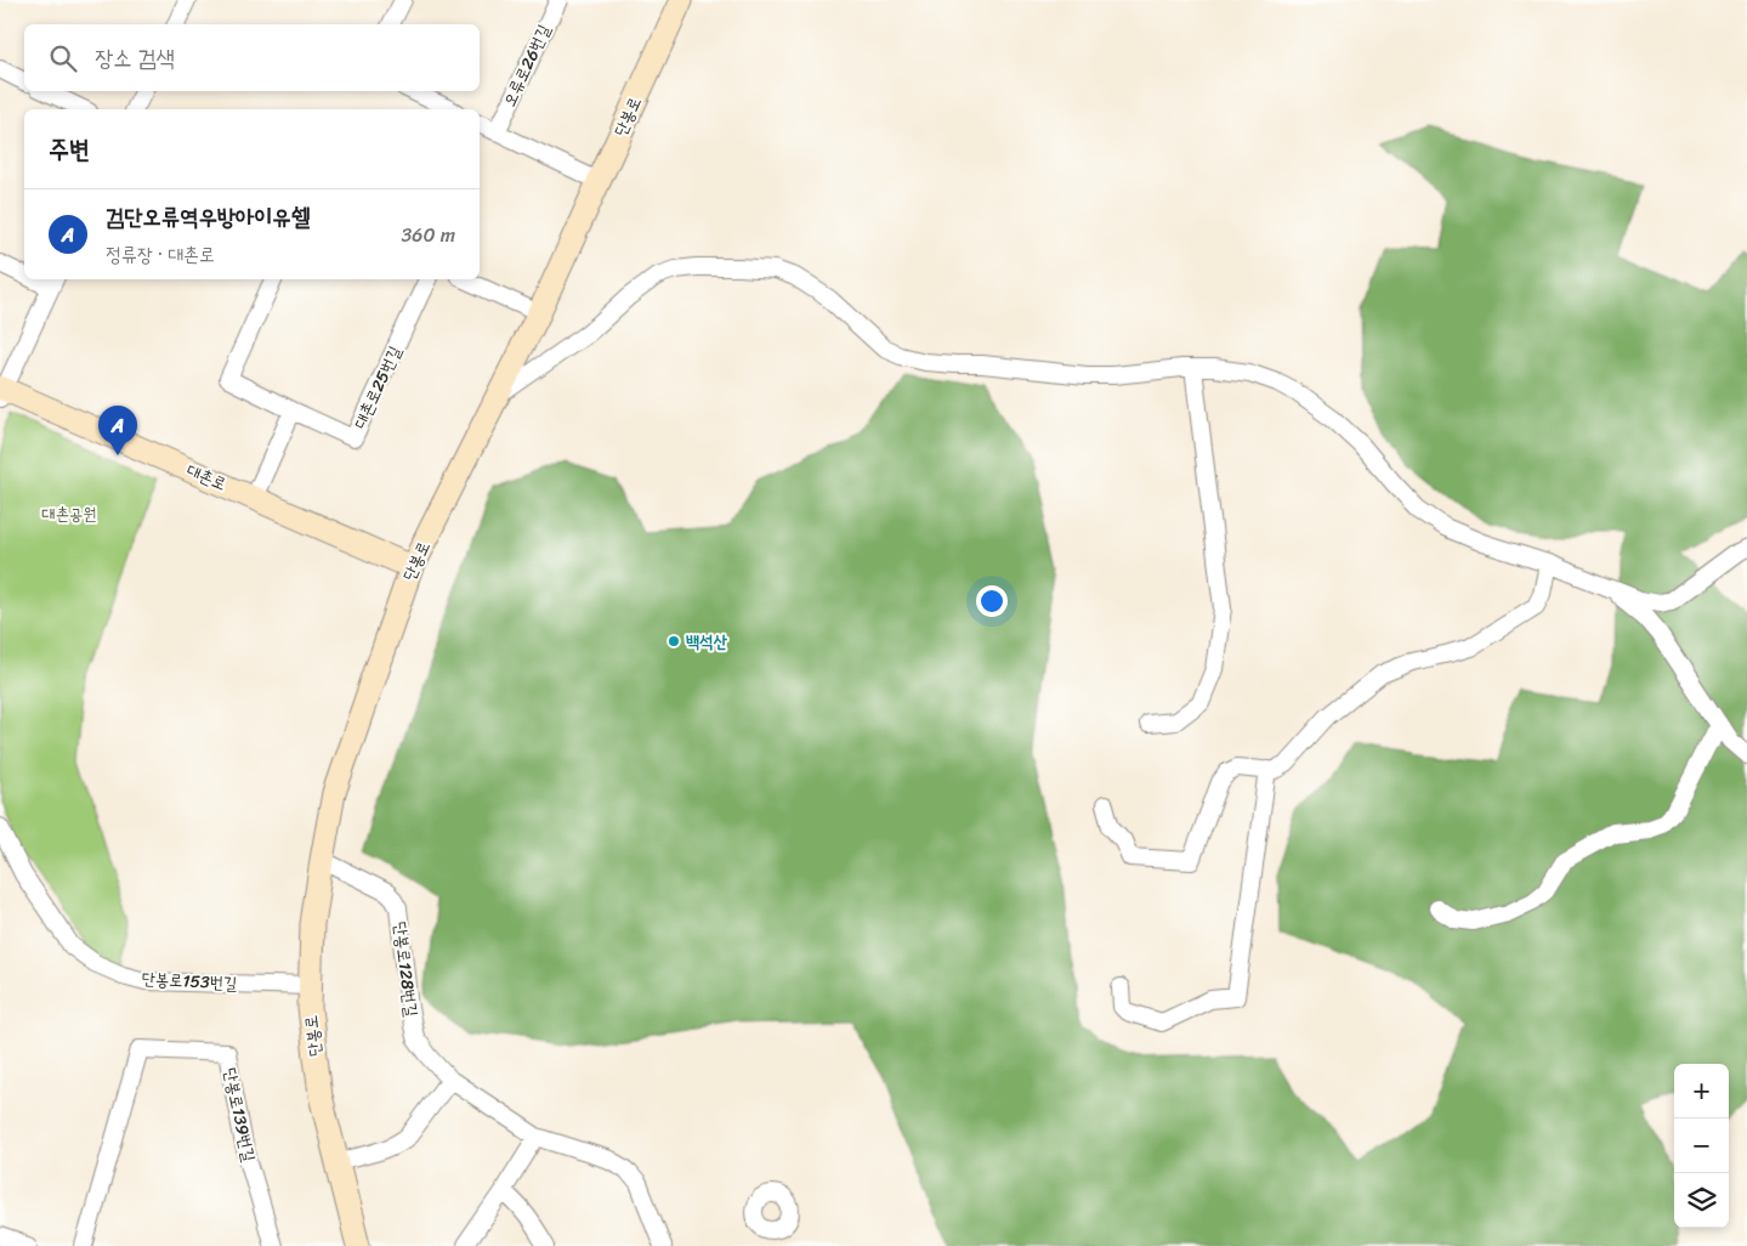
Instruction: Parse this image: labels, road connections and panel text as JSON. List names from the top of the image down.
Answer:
{
  "streets": {
    "street": [
      "오류로26번길",
      "단봉로",
      "대촌로25번길",
      "대촌로",
      "단봉로128번길",
      "단봉로153번길",
      "단봉로139번길"
    ]
  },
  "crossings": [
    ["단봉로", "대촌로"],
    ["단봉로", "단봉로128번길"],
    ["단봉로", "단봉로153번길"]
  ],
  "parks": ["대촌공원"],
  "places": ["백석산"],
  "page": {
    "search": "장소 검색",
    "heading": "주변",
    "list": [
      {
        "mark": "A",
        "name": "검단오류역우방아이유쉘",
        "note": "정류장 · 대촌로",
        "value": "360 m"
      }
    ],
    "pins": "A",
    "map_buttons": ["+", "−"]
  }
}
